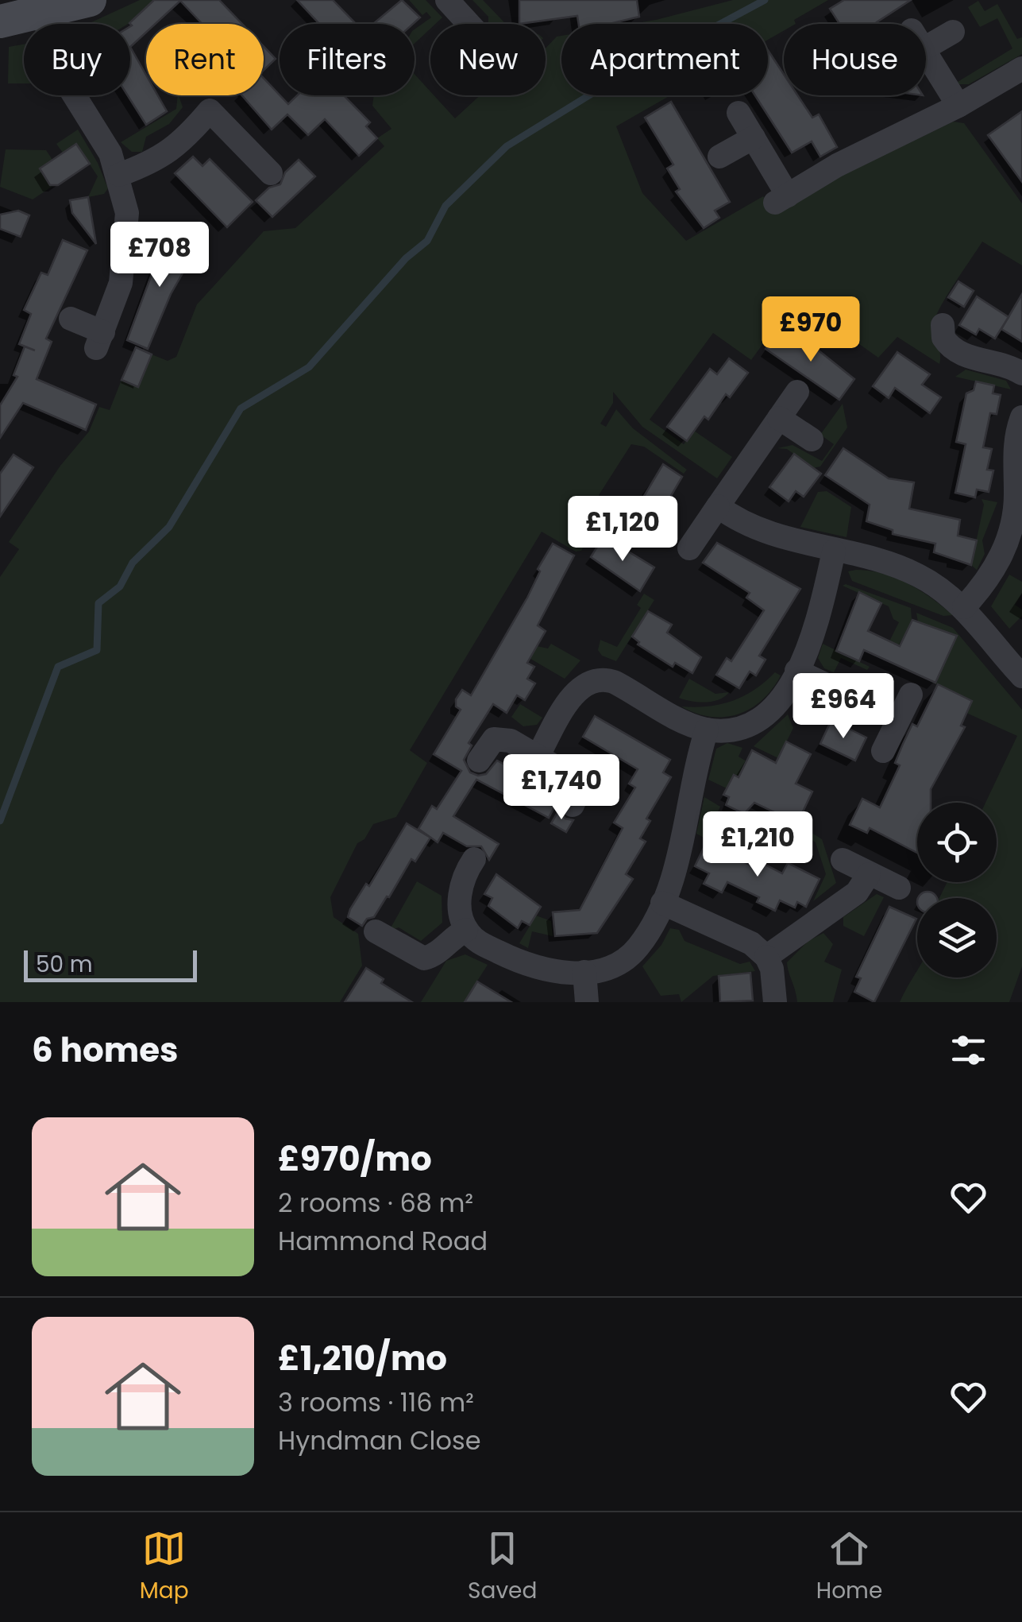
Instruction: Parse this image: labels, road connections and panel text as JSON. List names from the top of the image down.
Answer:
{
  "scale_bar": "50 m",
  "page": {
    "chip": [
      "Buy",
      "Rent",
      "Filters",
      "New",
      "Apartment",
      "House"
    ],
    "price": [
      "£708",
      "£970",
      "£1,120",
      "£964",
      "£1,740",
      "£1,210"
    ],
    "scale": "50 m",
    "heading": "6 homes",
    "list": [
      {
        "name": "£970/mo",
        "note": "2 rooms · 68 m² · Hammond Road"
      },
      {
        "name": "£1,210/mo",
        "note": "3 rooms · 116 m² · Hyndman Close"
      }
    ],
    "tabs": ["Map", "Saved", "Home"]
  }
}
